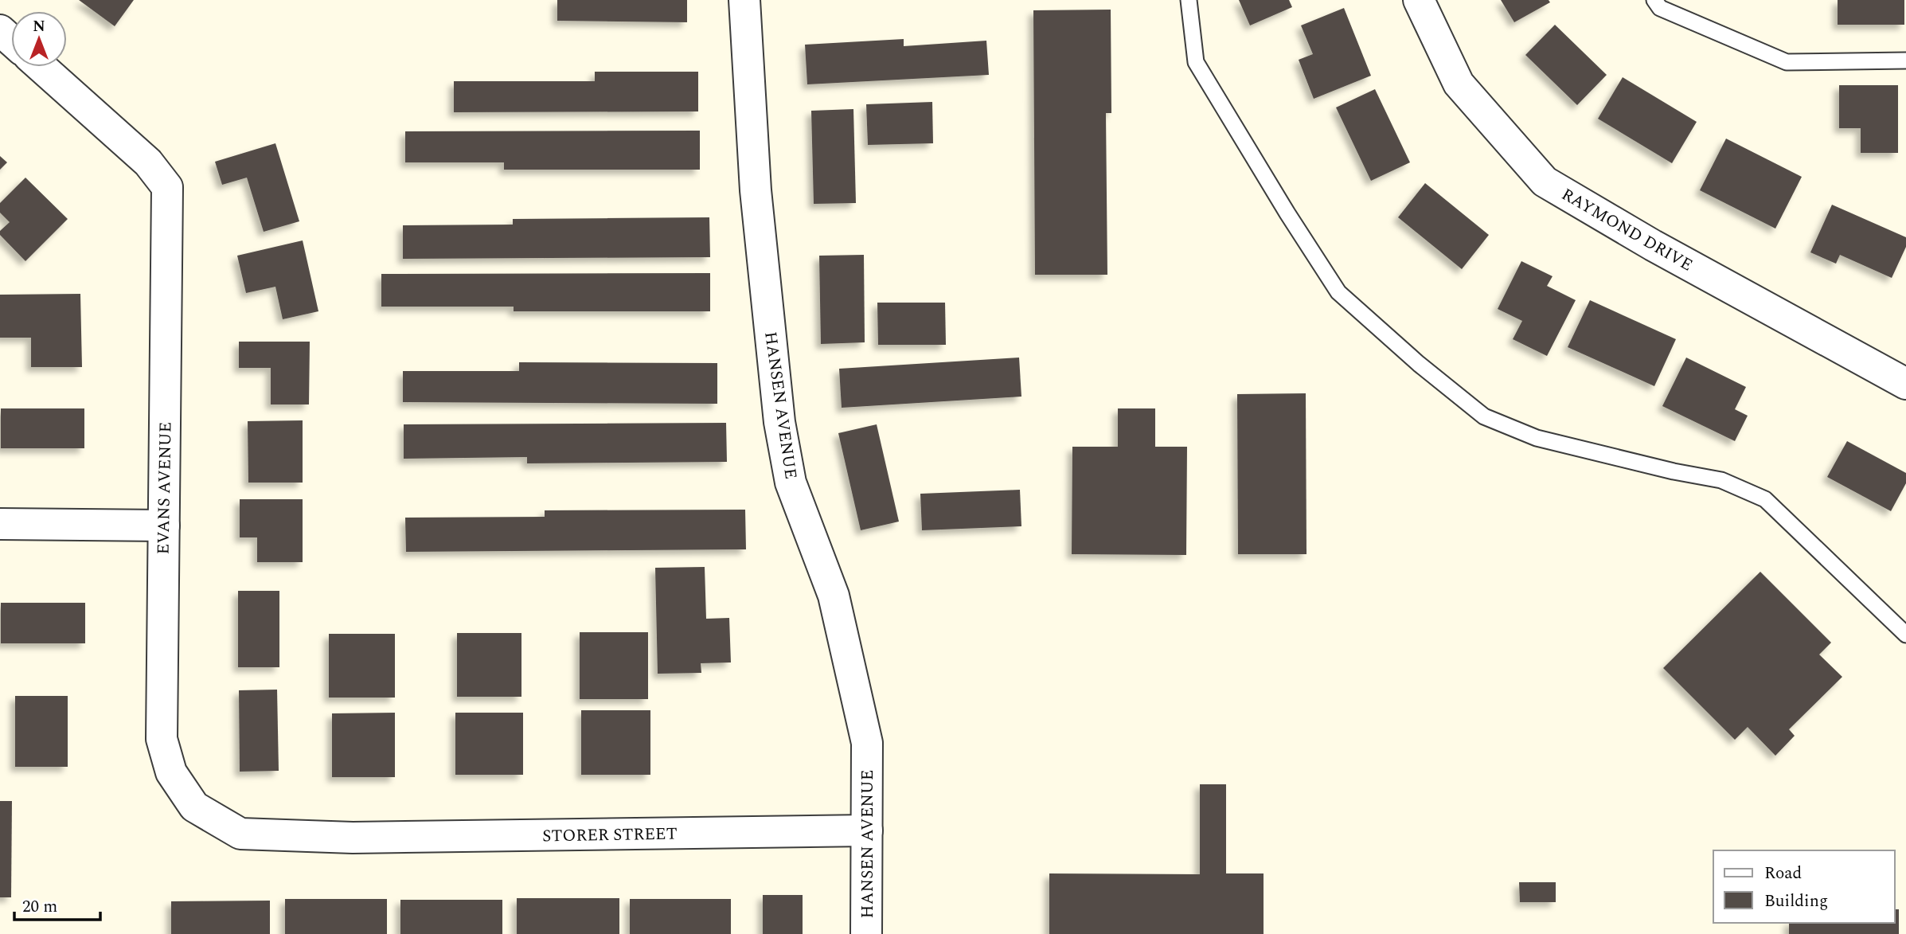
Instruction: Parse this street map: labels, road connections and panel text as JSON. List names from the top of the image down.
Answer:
{
  "streets": {
    "street": [
      "RAYMOND DRIVE",
      "HANSEN AVENUE",
      "EVANS AVENUE",
      "STORER STREET"
    ]
  },
  "crossings": [
    ["HANSEN AVENUE", "STORER STREET"],
    ["EVANS AVENUE", "STORER STREET"]
  ],
  "legend": ["Road", "Building"],
  "scale_bar": "20 m",
  "north": "top"
}
